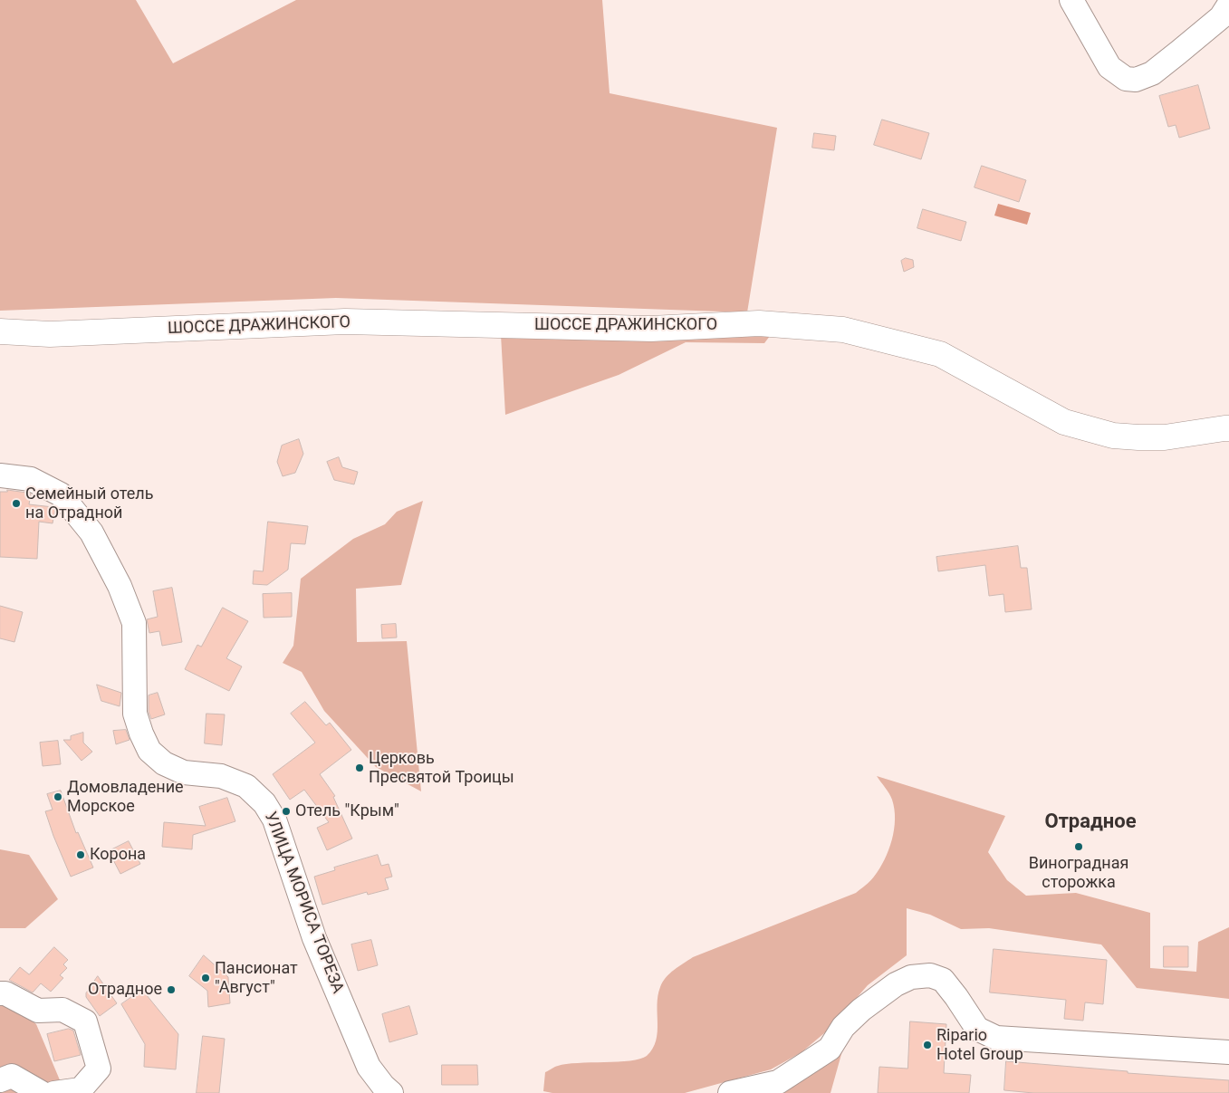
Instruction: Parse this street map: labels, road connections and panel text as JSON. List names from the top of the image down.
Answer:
{
  "streets": {
    "main road": ["ШОССЕ ДРАЖИНСКОГО"],
    "street": ["УЛИЦА МОРИСА ТОРЕЗА"]
  },
  "districts": ["Отрадное"],
  "places": [
    "Семейный отель на Отрадной",
    "Церковь Пресвятой Троицы",
    "Домовладение Морское",
    "Отель \"Крым\"",
    "Виноградная сторожка",
    "Корона",
    "Пансионат \"Август\"",
    "Отрадное",
    "Ripario Hotel Group"
  ]
}
